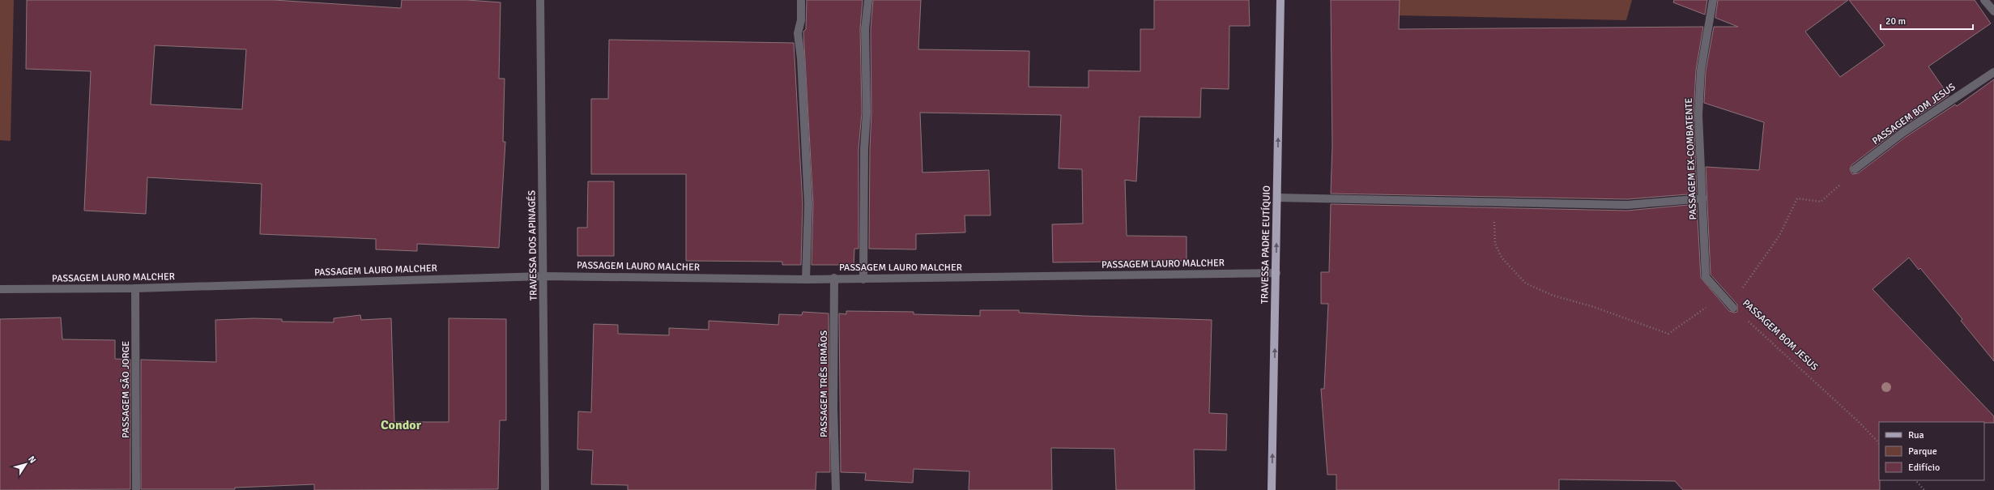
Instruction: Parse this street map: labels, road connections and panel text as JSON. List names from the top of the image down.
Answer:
{
  "streets": {
    "main road": ["TRAVESSA PADRE EUTÍQUIO"],
    "street": [
      "PASSAGEM BOM JESUS",
      "PASSAGEM EX-COMBATENTE",
      "TRAVESSA DOS APINAGÉS",
      "PASSAGEM LAURO MALCHER",
      "PASSAGEM TRÊS IRMÃOS",
      "PASSAGEM SÃO JORGE"
    ]
  },
  "crossings": [
    ["PASSAGEM BOM JESUS", "PASSAGEM EX-COMBATENTE"],
    ["TRAVESSA PADRE EUTÍQUIO", "PASSAGEM LAURO MALCHER"],
    ["TRAVESSA DOS APINAGÉS", "PASSAGEM LAURO MALCHER"],
    ["PASSAGEM LAURO MALCHER", "PASSAGEM TRÊS IRMÃOS"],
    ["PASSAGEM LAURO MALCHER", "PASSAGEM SÃO JORGE"]
  ],
  "one_way": ["TRAVESSA PADRE EUTÍQUIO"],
  "districts": ["Condor"],
  "legend": ["Rua", "Parque", "Edifício"],
  "scale_bar": "20 m",
  "north": "top right"
}
